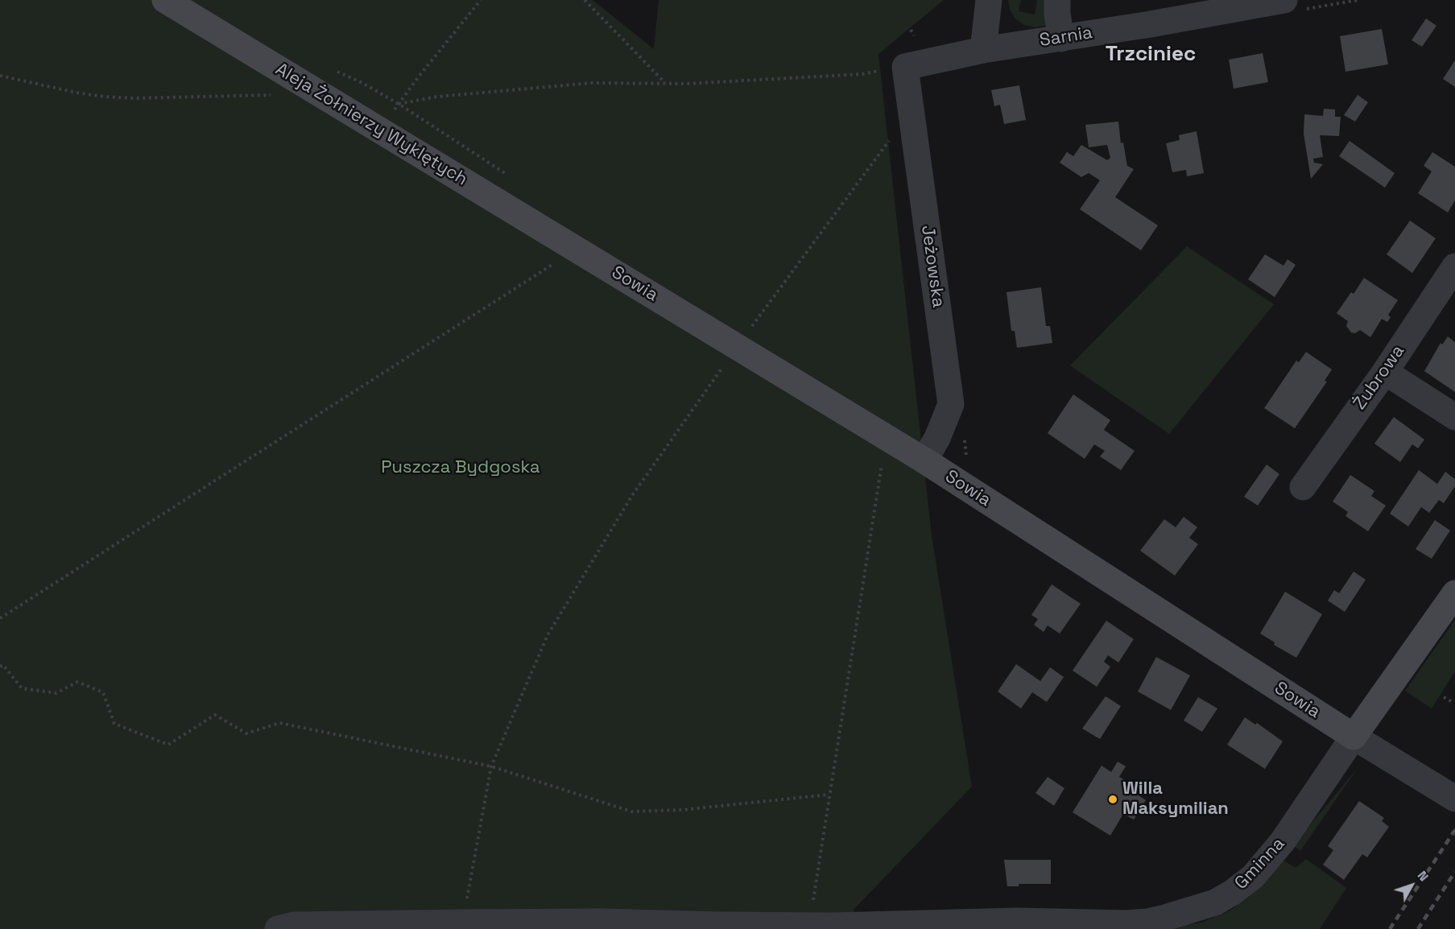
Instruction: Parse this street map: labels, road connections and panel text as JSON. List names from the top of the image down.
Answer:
{
  "streets": {
    "street": [
      "Sarnia",
      "Aleja Żołnierzy Wyklętych",
      "Jeżowska",
      "Sowia",
      "Żubrowa",
      "Gminna"
    ]
  },
  "crossings": [
    ["Sarnia", "Jeżowska"],
    ["Aleja Żołnierzy Wyklętych", "Sowia"],
    ["Jeżowska", "Sowia"],
    ["Sowia", "Gminna"]
  ],
  "districts": ["Trzciniec"],
  "parks": ["Puszcza Bydgoska"],
  "places": ["Willa Maksymilian"],
  "north": "top right"
}
